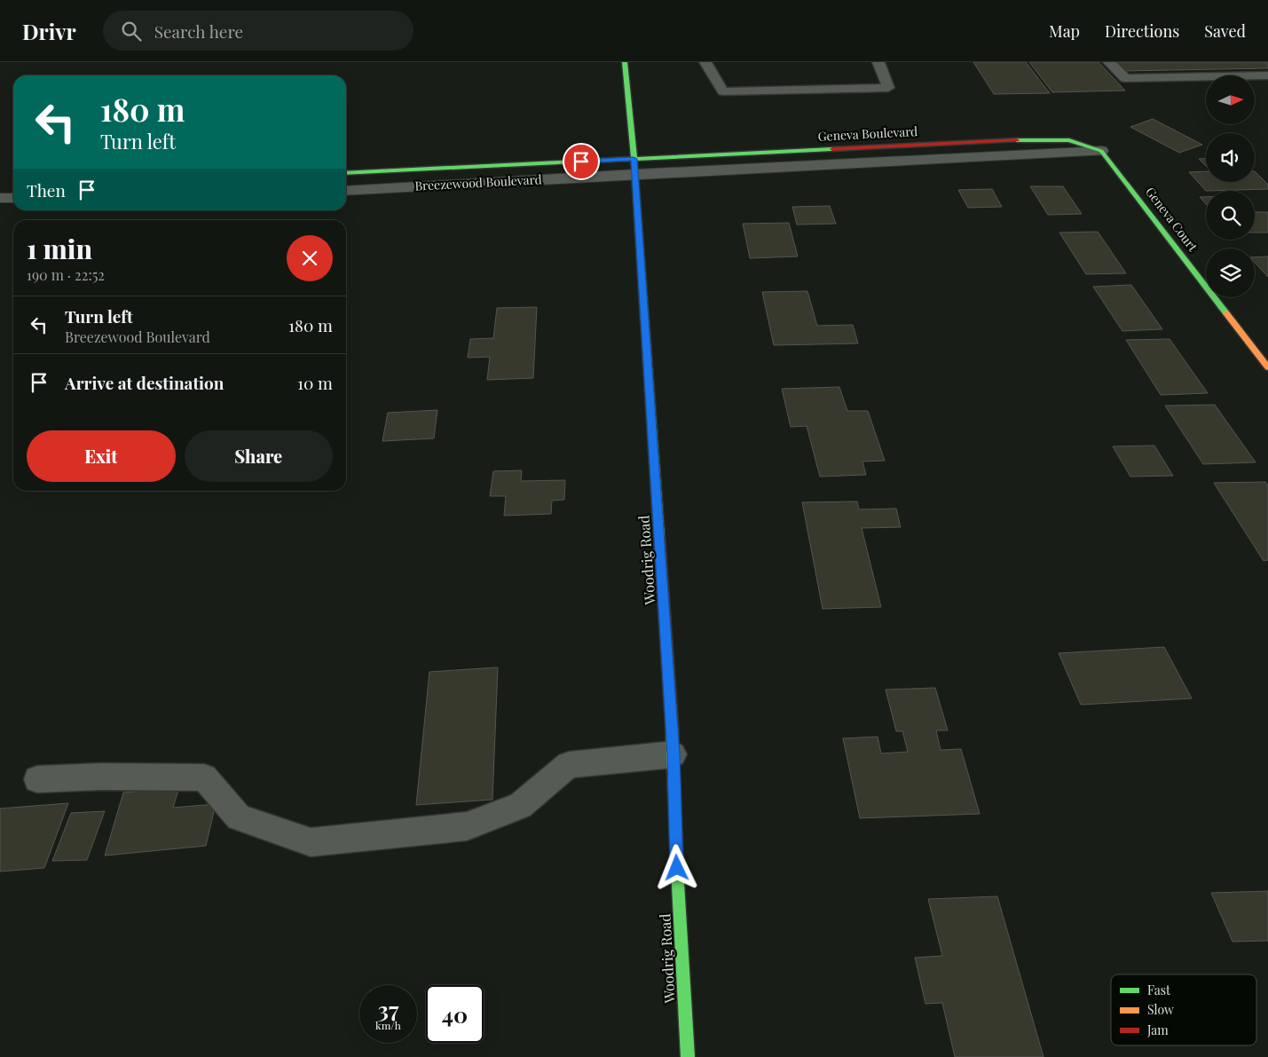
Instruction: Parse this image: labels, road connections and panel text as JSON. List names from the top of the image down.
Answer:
{
  "streets": {
    "street": ["Breezewood Boulevard", "Geneva Court", "Woodrig Road"]
  },
  "crossings": [
    ["Breezewood Boulevard", "Woodrig Road"]
  ],
  "legend": ["Fast", "Slow", "Jam"],
  "north": "right",
  "page": {
    "header": "Drivr",
    "search": "Search here",
    "nav": ["Map", "Directions", "Saved"],
    "turn": ["180 m", "Turn left"],
    "then": "Then",
    "heading": ["1 min", "190 m · 22:52"],
    "list": [
      {
        "name": "Turn left",
        "note": "Breezewood Boulevard",
        "value": "180 m"
      },
      {
        "name": "Arrive at destination",
        "value": "10 m"
      }
    ],
    "buttons": ["Exit", "Share"],
    "speed": "37 km/h",
    "limit": "40"
  }
}
